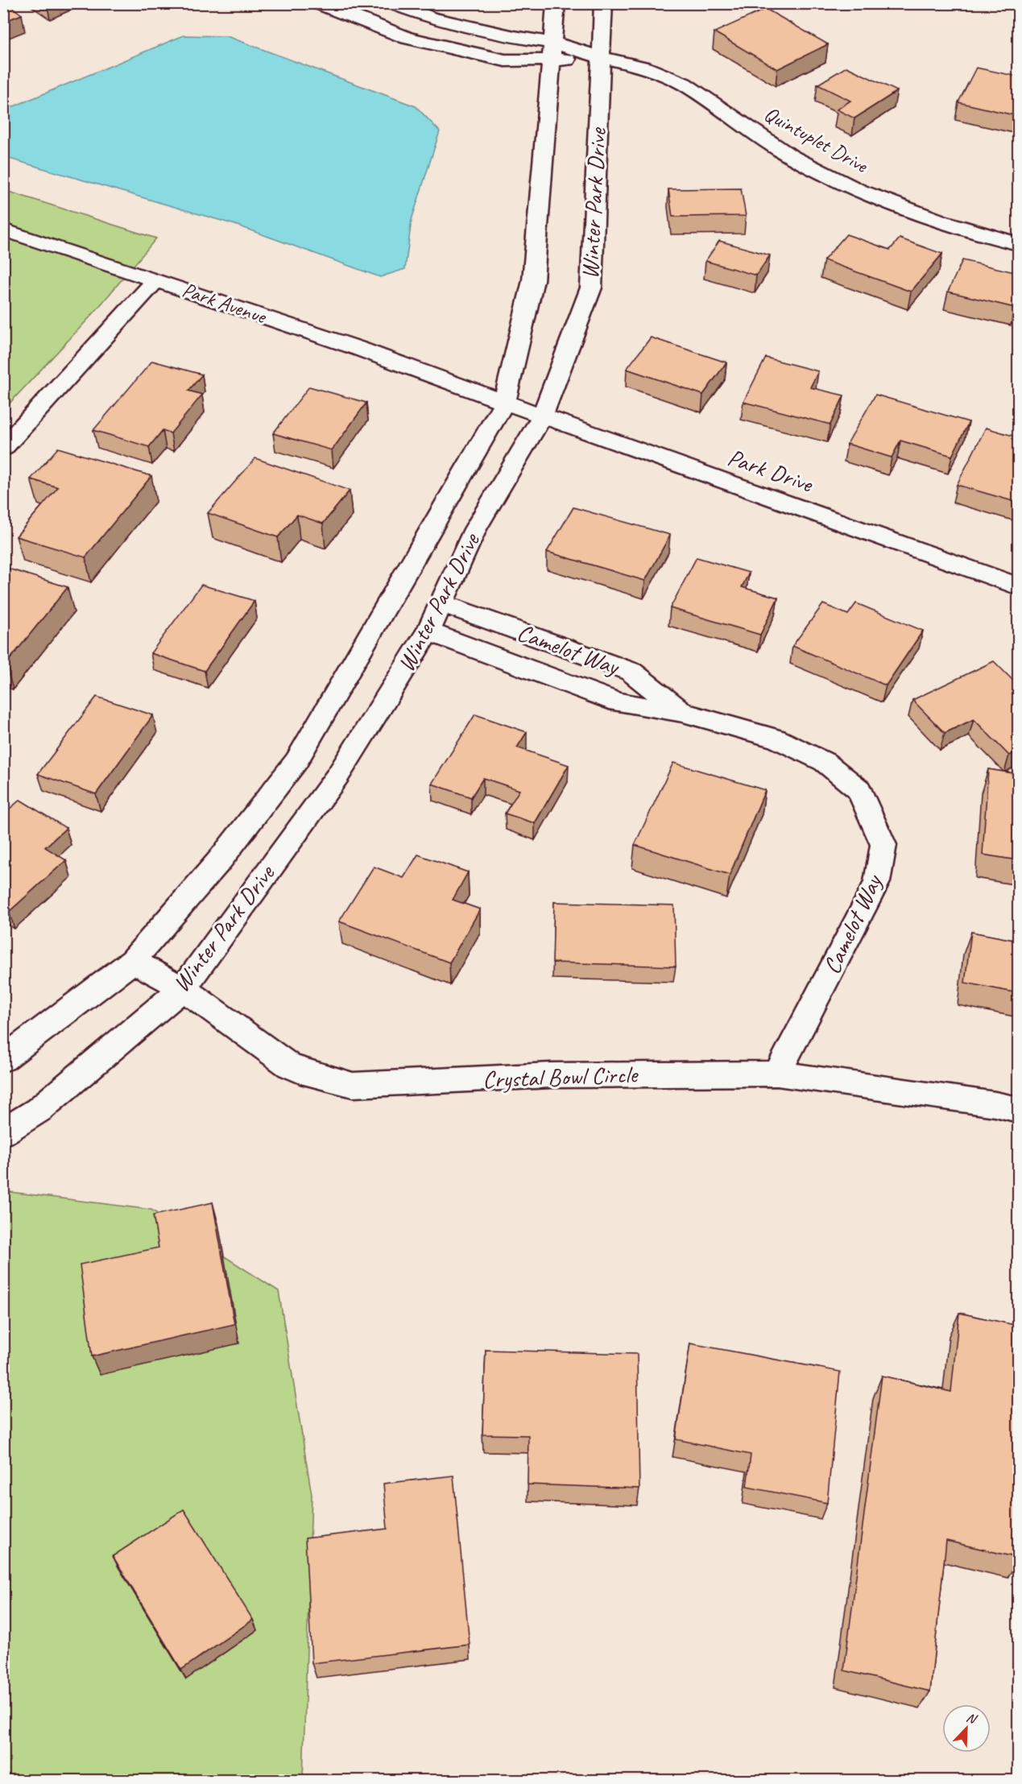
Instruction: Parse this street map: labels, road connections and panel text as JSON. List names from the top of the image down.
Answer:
{
  "streets": {
    "street": [
      "Quintuplet Drive",
      "Winter Park Drive",
      "Park Avenue",
      "Park Drive",
      "Camelot Way",
      "Crystal Bowl Circle"
    ]
  },
  "crossings": [
    ["Quintuplet Drive", "Winter Park Drive"],
    ["Winter Park Drive", "Park Avenue"],
    ["Winter Park Drive", "Park Drive"],
    ["Winter Park Drive", "Camelot Way"],
    ["Winter Park Drive", "Crystal Bowl Circle"],
    ["Park Avenue", "Park Drive"],
    ["Camelot Way", "Crystal Bowl Circle"]
  ],
  "north": "top right"
}
